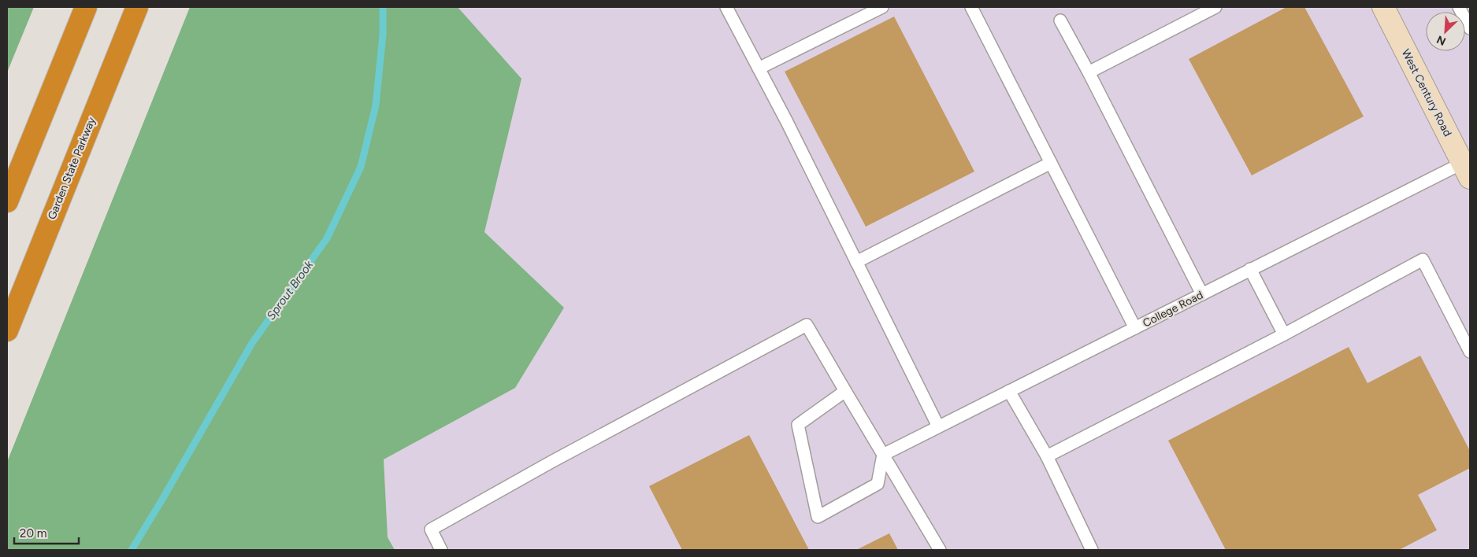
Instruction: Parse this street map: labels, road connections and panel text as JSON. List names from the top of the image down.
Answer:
{
  "streets": {
    "highway": ["Garden State Parkway"],
    "main road": ["West Century Road"],
    "lane": ["College Road"]
  },
  "crossings": [
    ["West Century Road", "College Road"]
  ],
  "water": ["Sprout Brook"],
  "scale_bar": "20 m",
  "north": "bottom left"
}
